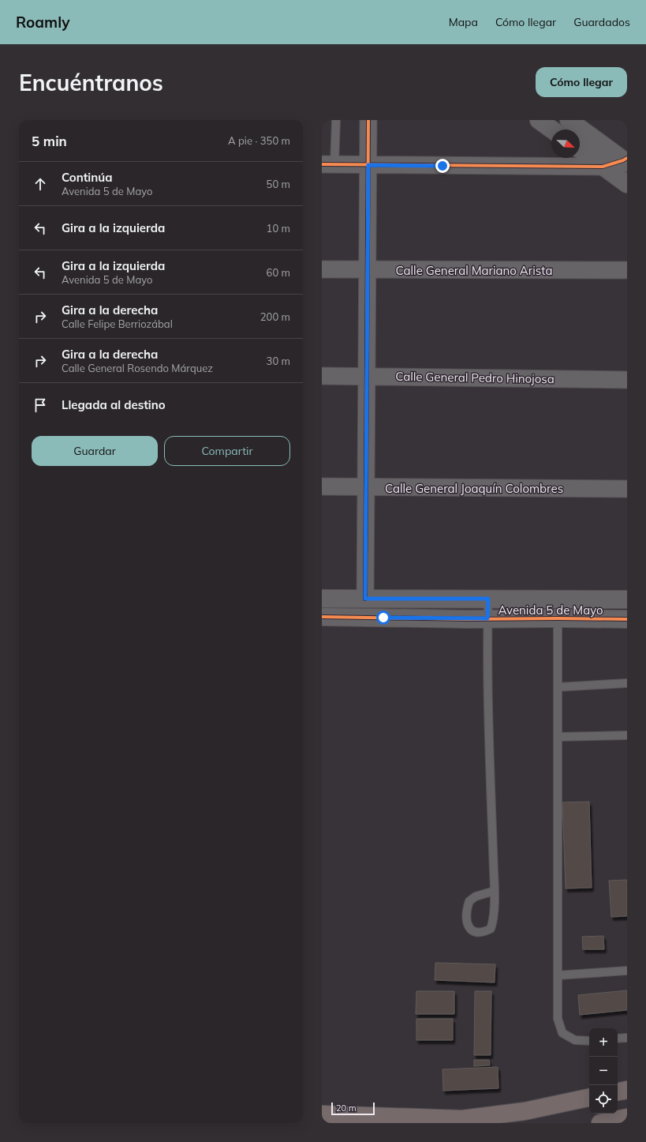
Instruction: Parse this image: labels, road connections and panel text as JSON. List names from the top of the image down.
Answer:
{
  "streets": {
    "street": [
      "Calle General Mariano Arista",
      "Calle General Pedro Hinojosa",
      "Calle General Joaquín Colombres",
      "Avenida 5 de Mayo"
    ]
  },
  "scale_bar": "20 m",
  "north": "bottom right",
  "page": {
    "header": "Roamly",
    "nav": ["Mapa", "Cómo llegar", "Guardados"],
    "buttons": [
      "Cómo llegar",
      ["Guardar", "Compartir"]
    ],
    "title": "Encuéntranos",
    "heading": ["5 min", "A pie · 350 m"],
    "list": [
      ["Continúa", "Avenida 5 de Mayo", "50 m"],
      ["Gira a la izquierda", "10 m"],
      ["Gira a la izquierda", "Avenida 5 de Mayo", "60 m"],
      ["Gira a la derecha", "Calle Felipe Berriozábal", "200 m"],
      ["Gira a la derecha", "Calle General Rosendo Márquez", "30 m"],
      "Llegada al destino"
    ],
    "map_buttons": ["+", "−"],
    "scale": "20 m"
  }
}
